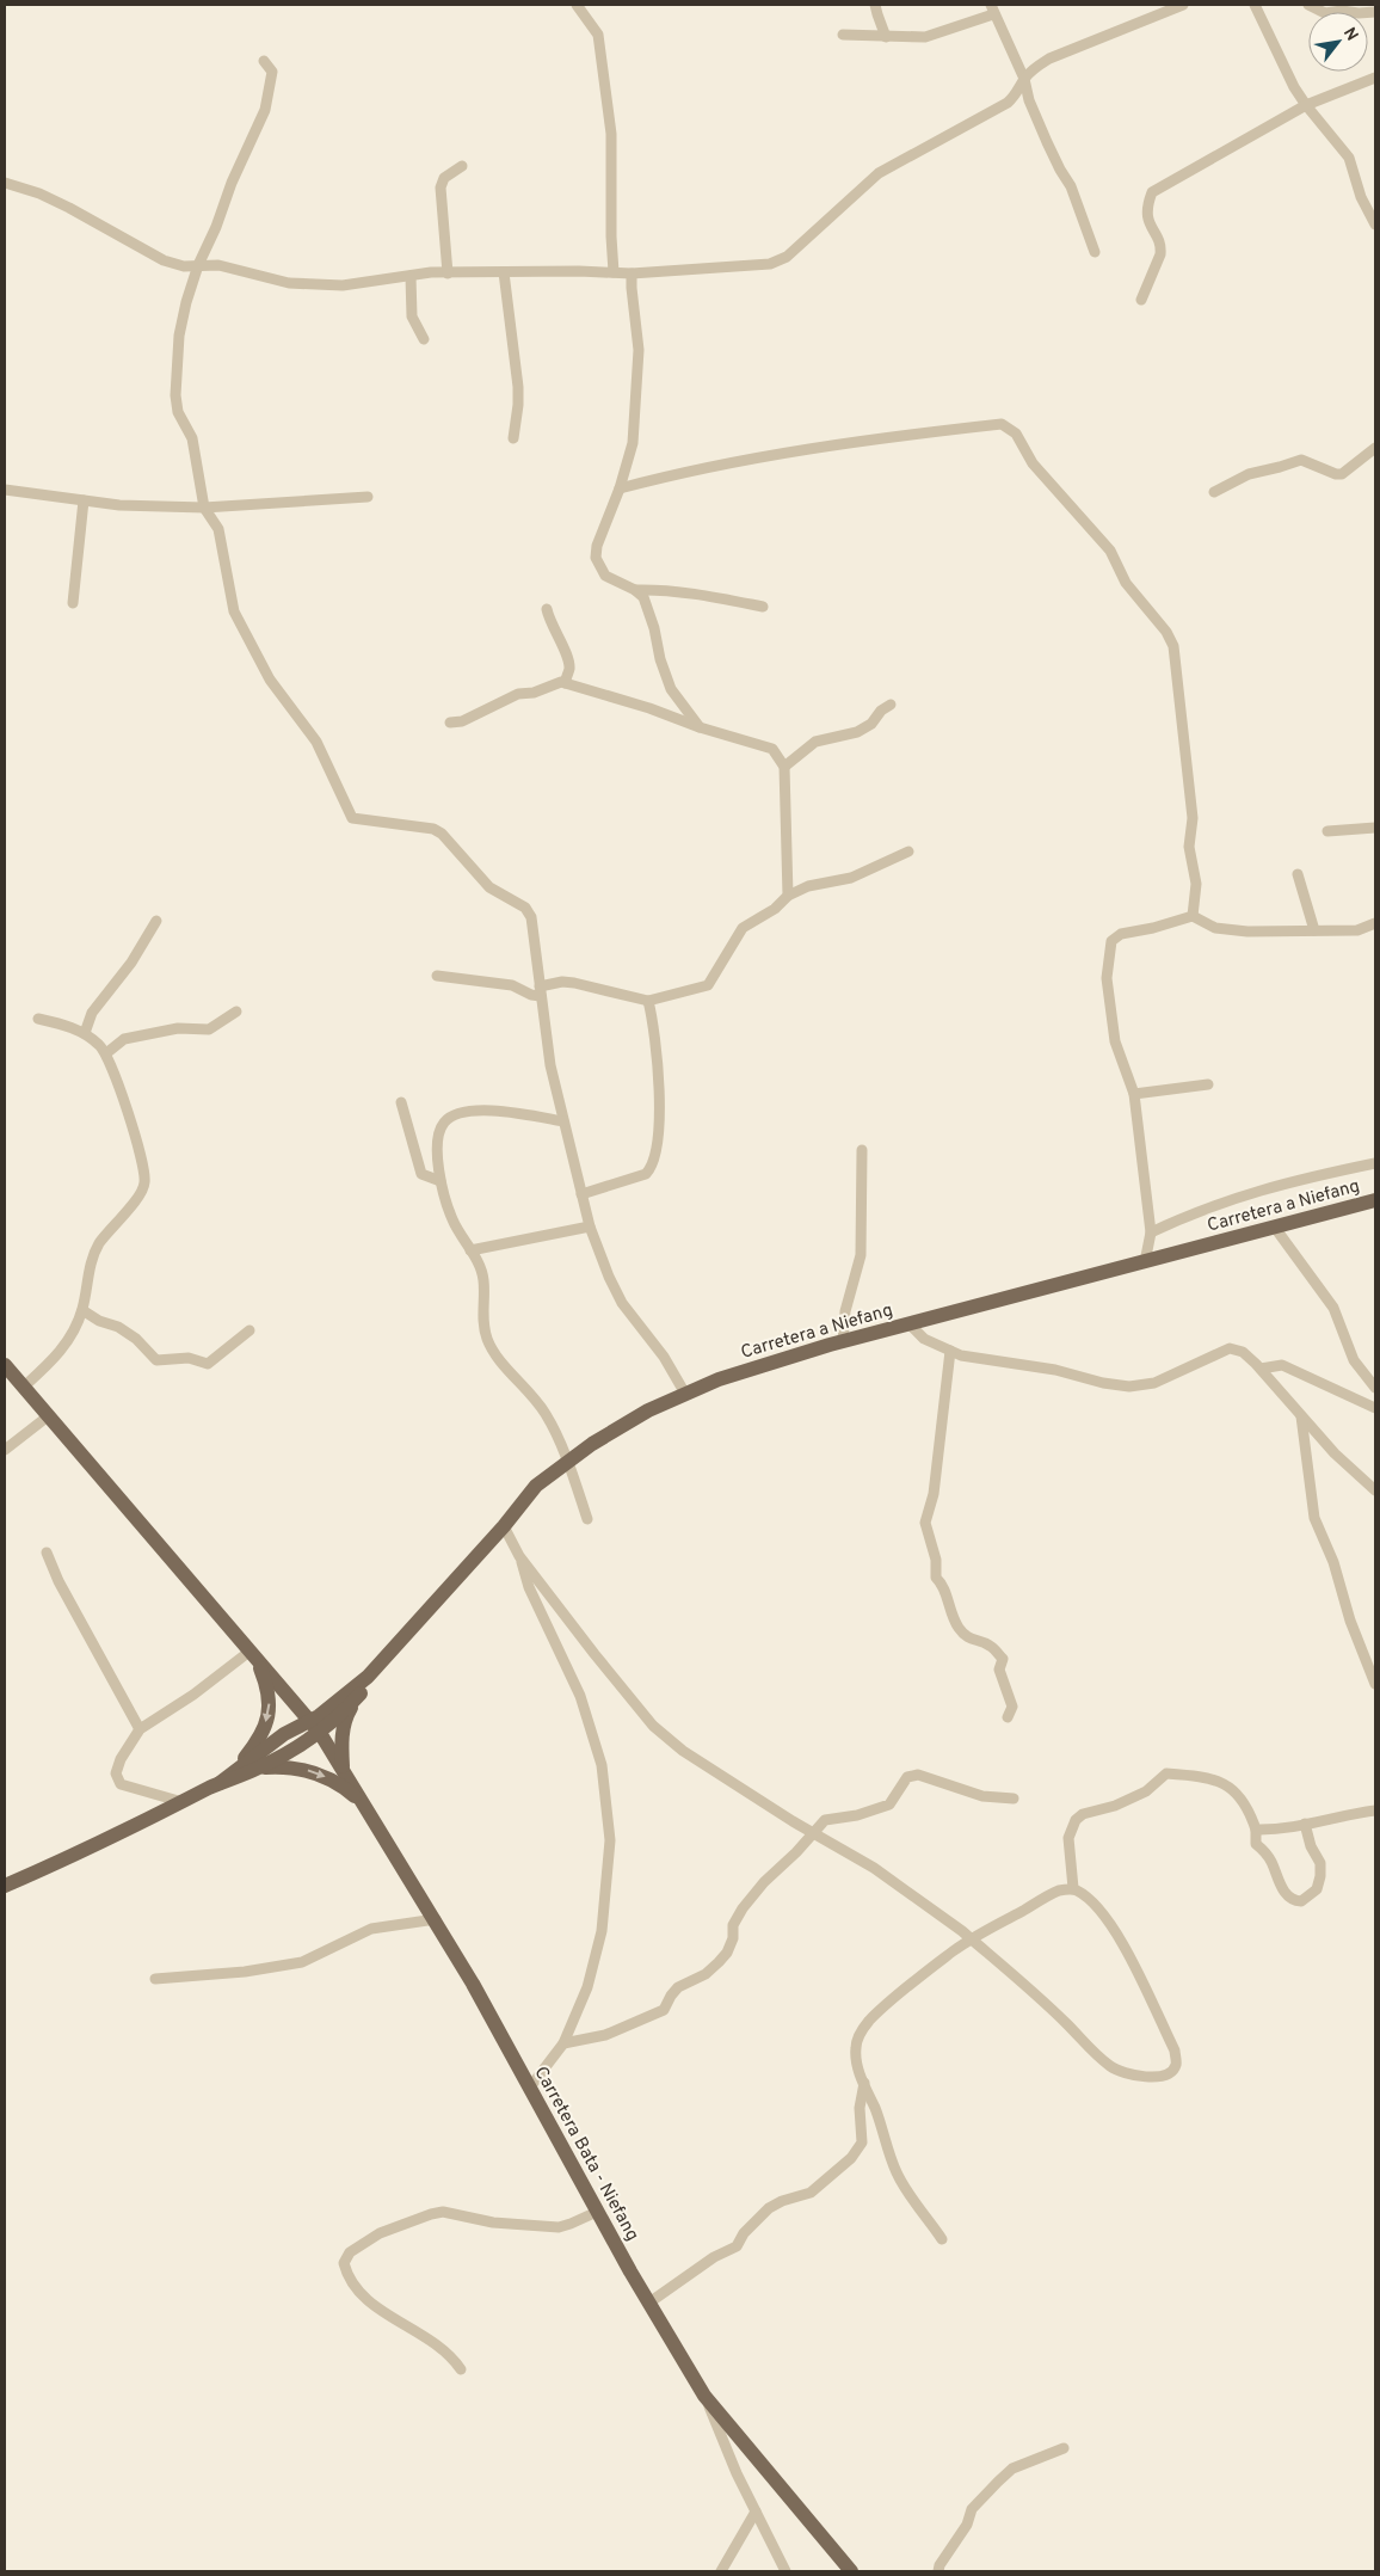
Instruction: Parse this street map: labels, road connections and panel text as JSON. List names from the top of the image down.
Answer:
{
  "streets": {
    "main road": ["Carretera a Niefang", "Carretera Bata - Niefang"]
  },
  "north": "top right"
}
